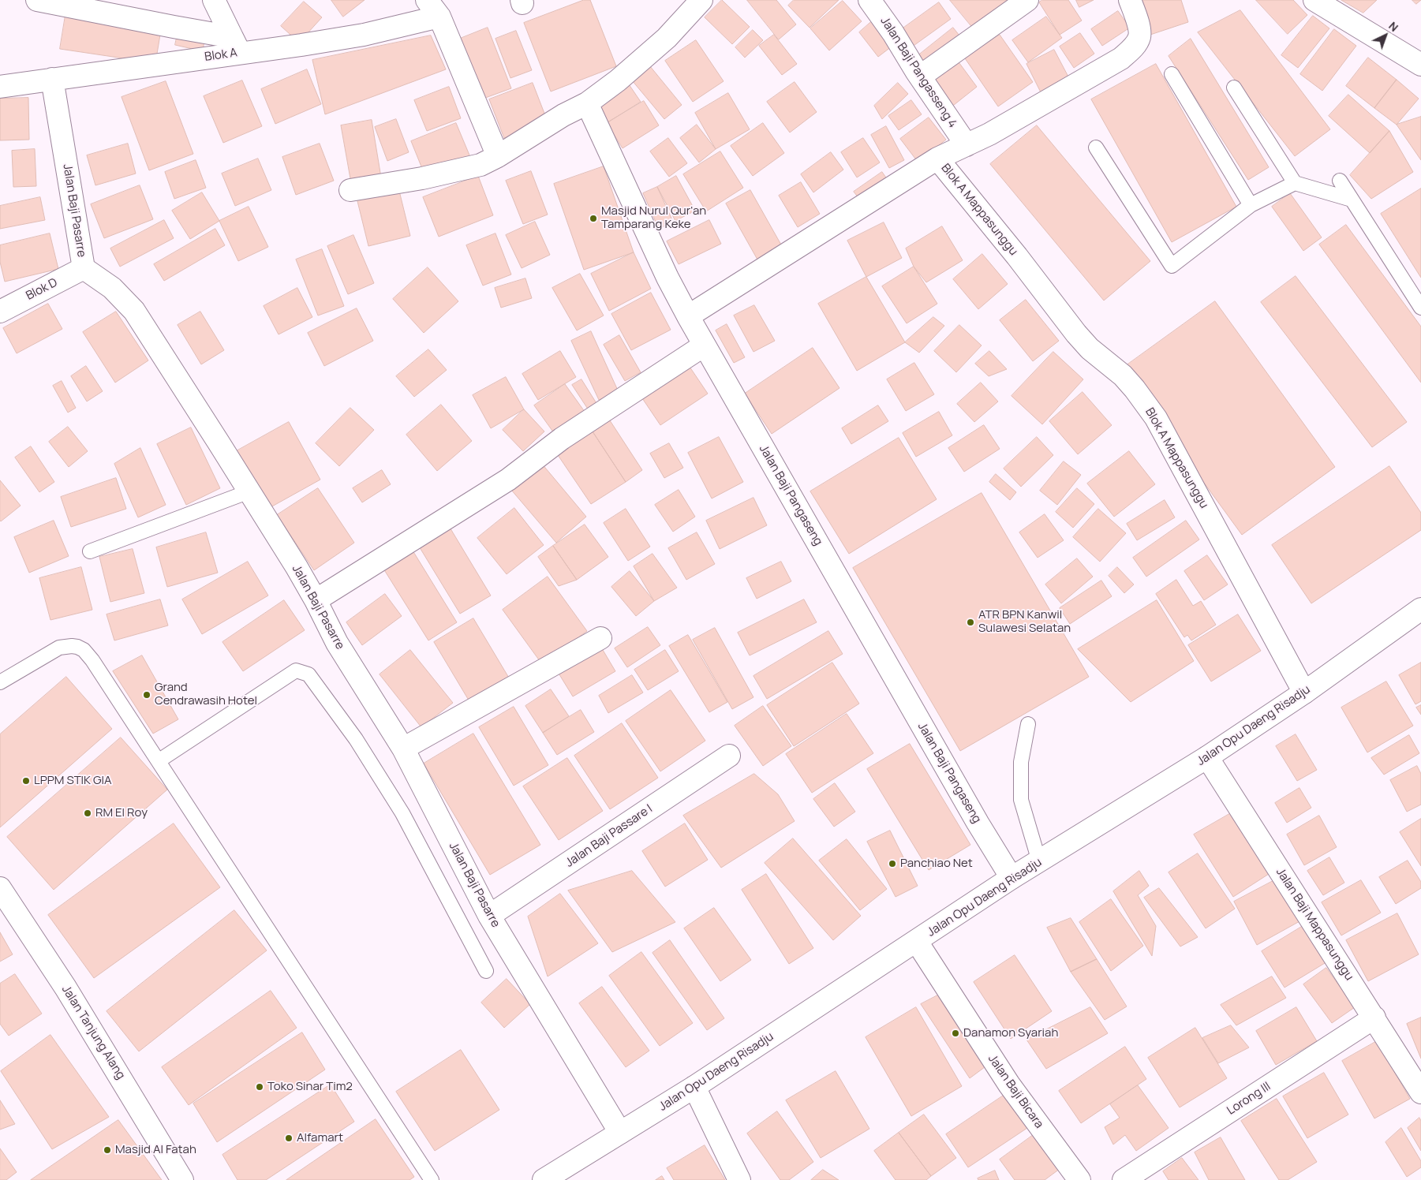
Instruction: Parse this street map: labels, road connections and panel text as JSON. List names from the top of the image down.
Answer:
{
  "streets": {
    "street": [
      "Blok A",
      "Jalan Baji Pangasseng 4",
      "Blok A Mappasunggu",
      "Jalan Baji Pasarre",
      "Blok D",
      "Jalan Baji Pangaseng",
      "Jalan Opu Daeng Risadju",
      "Jalan Baji Passare I",
      "Jalan Baji Mappasunggu",
      "Jalan Tanjung Alang",
      "Jalan Baji Bicara",
      "Lorong III"
    ]
  },
  "crossings": [
    ["Blok A", "Jalan Baji Pasarre"],
    ["Jalan Baji Pangasseng 4", "Blok A Mappasunggu"],
    ["Blok A Mappasunggu", "Jalan Baji Pangaseng"],
    ["Blok A Mappasunggu", "Jalan Opu Daeng Risadju"],
    ["Jalan Baji Pasarre", "Blok D"],
    ["Jalan Baji Pasarre", "Jalan Opu Daeng Risadju"],
    ["Jalan Baji Pasarre", "Jalan Baji Passare I"],
    ["Jalan Baji Pangaseng", "Jalan Opu Daeng Risadju"],
    ["Jalan Opu Daeng Risadju", "Jalan Baji Mappasunggu"],
    ["Jalan Opu Daeng Risadju", "Jalan Baji Bicara"],
    ["Jalan Baji Mappasunggu", "Lorong III"]
  ],
  "places": [
    "Masjid Nurul Qur'an Tamparang Keke",
    "ATR BPN Kanwil Sulawesi Selatan",
    "Grand Cendrawasih Hotel",
    "LPPM STIK GIA",
    "RM El Roy",
    "Panchiao Net",
    "Danamon Syariah",
    "Toko Sinar Tim2",
    "Alfamart",
    "Masjid Al Fatah"
  ],
  "north": "top right"
}
